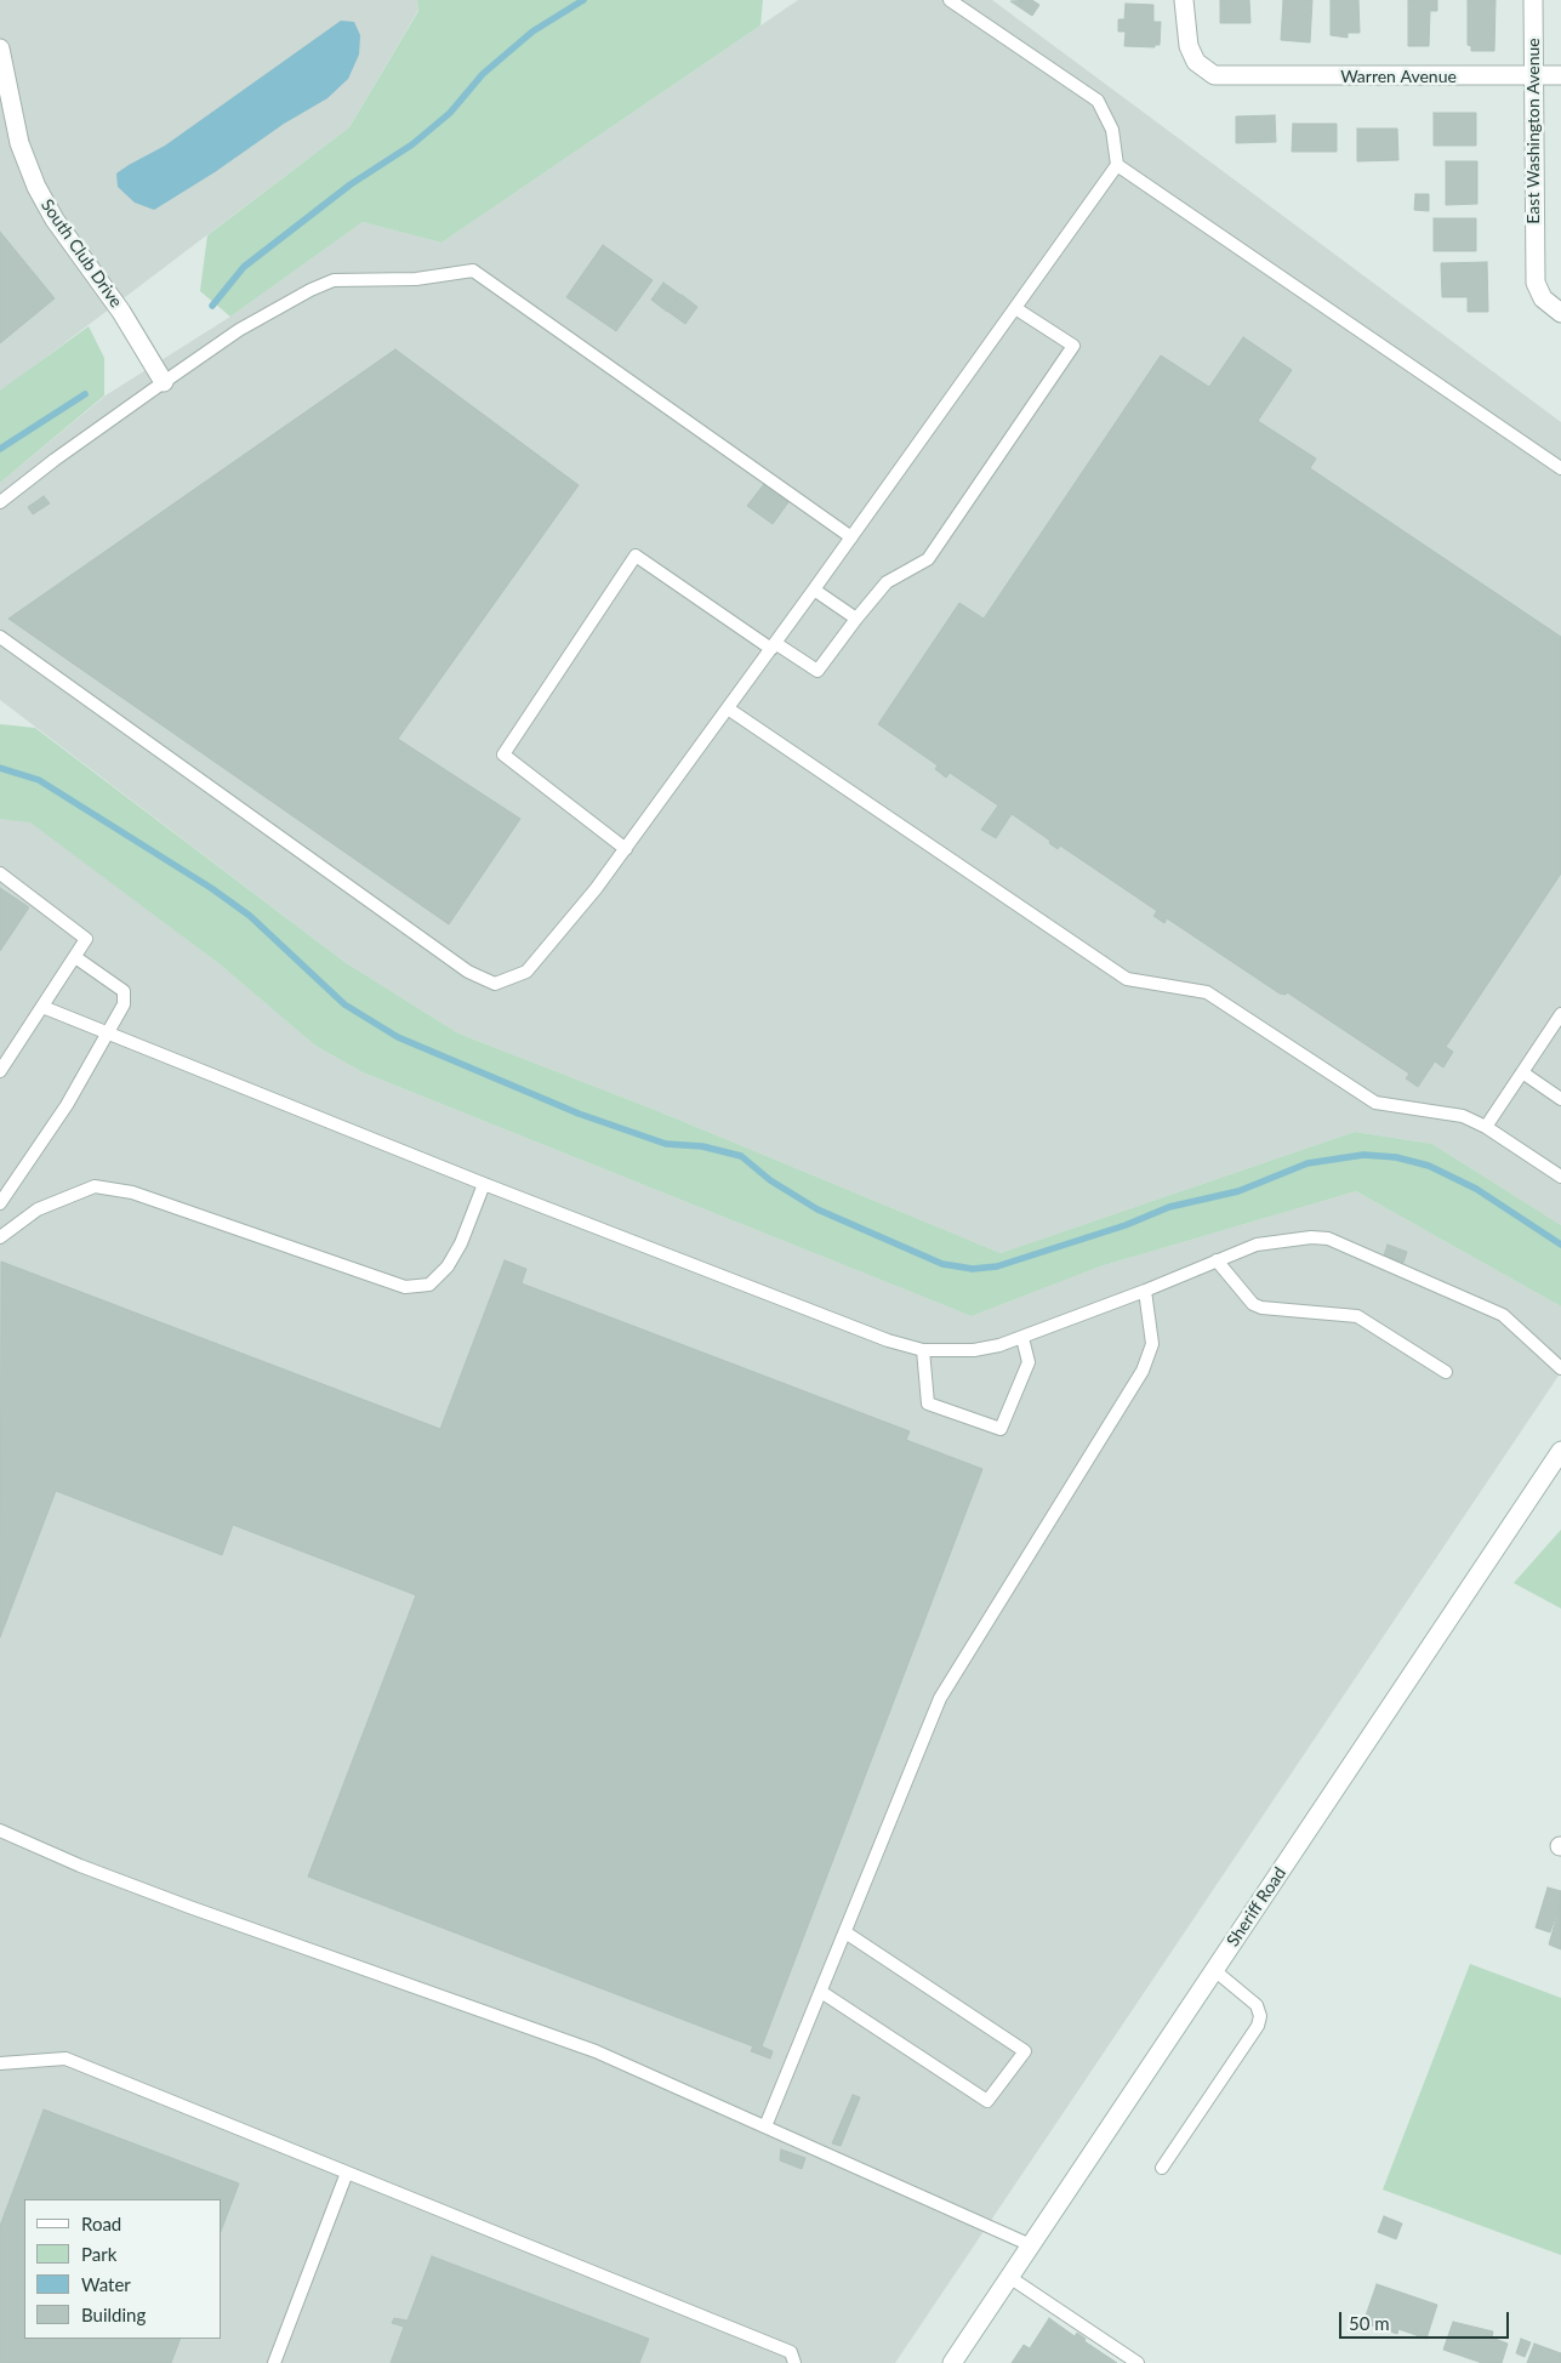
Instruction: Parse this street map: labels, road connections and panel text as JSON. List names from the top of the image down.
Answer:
{
  "streets": {
    "street": [
      "Warren Avenue",
      "East Washington Avenue",
      "South Club Drive",
      "Sheriff Road"
    ]
  },
  "crossings": [
    ["Warren Avenue", "East Washington Avenue"]
  ],
  "legend": [
    "Road",
    "Park",
    "Water",
    "Building"
  ],
  "scale_bar": "50 m"
}
